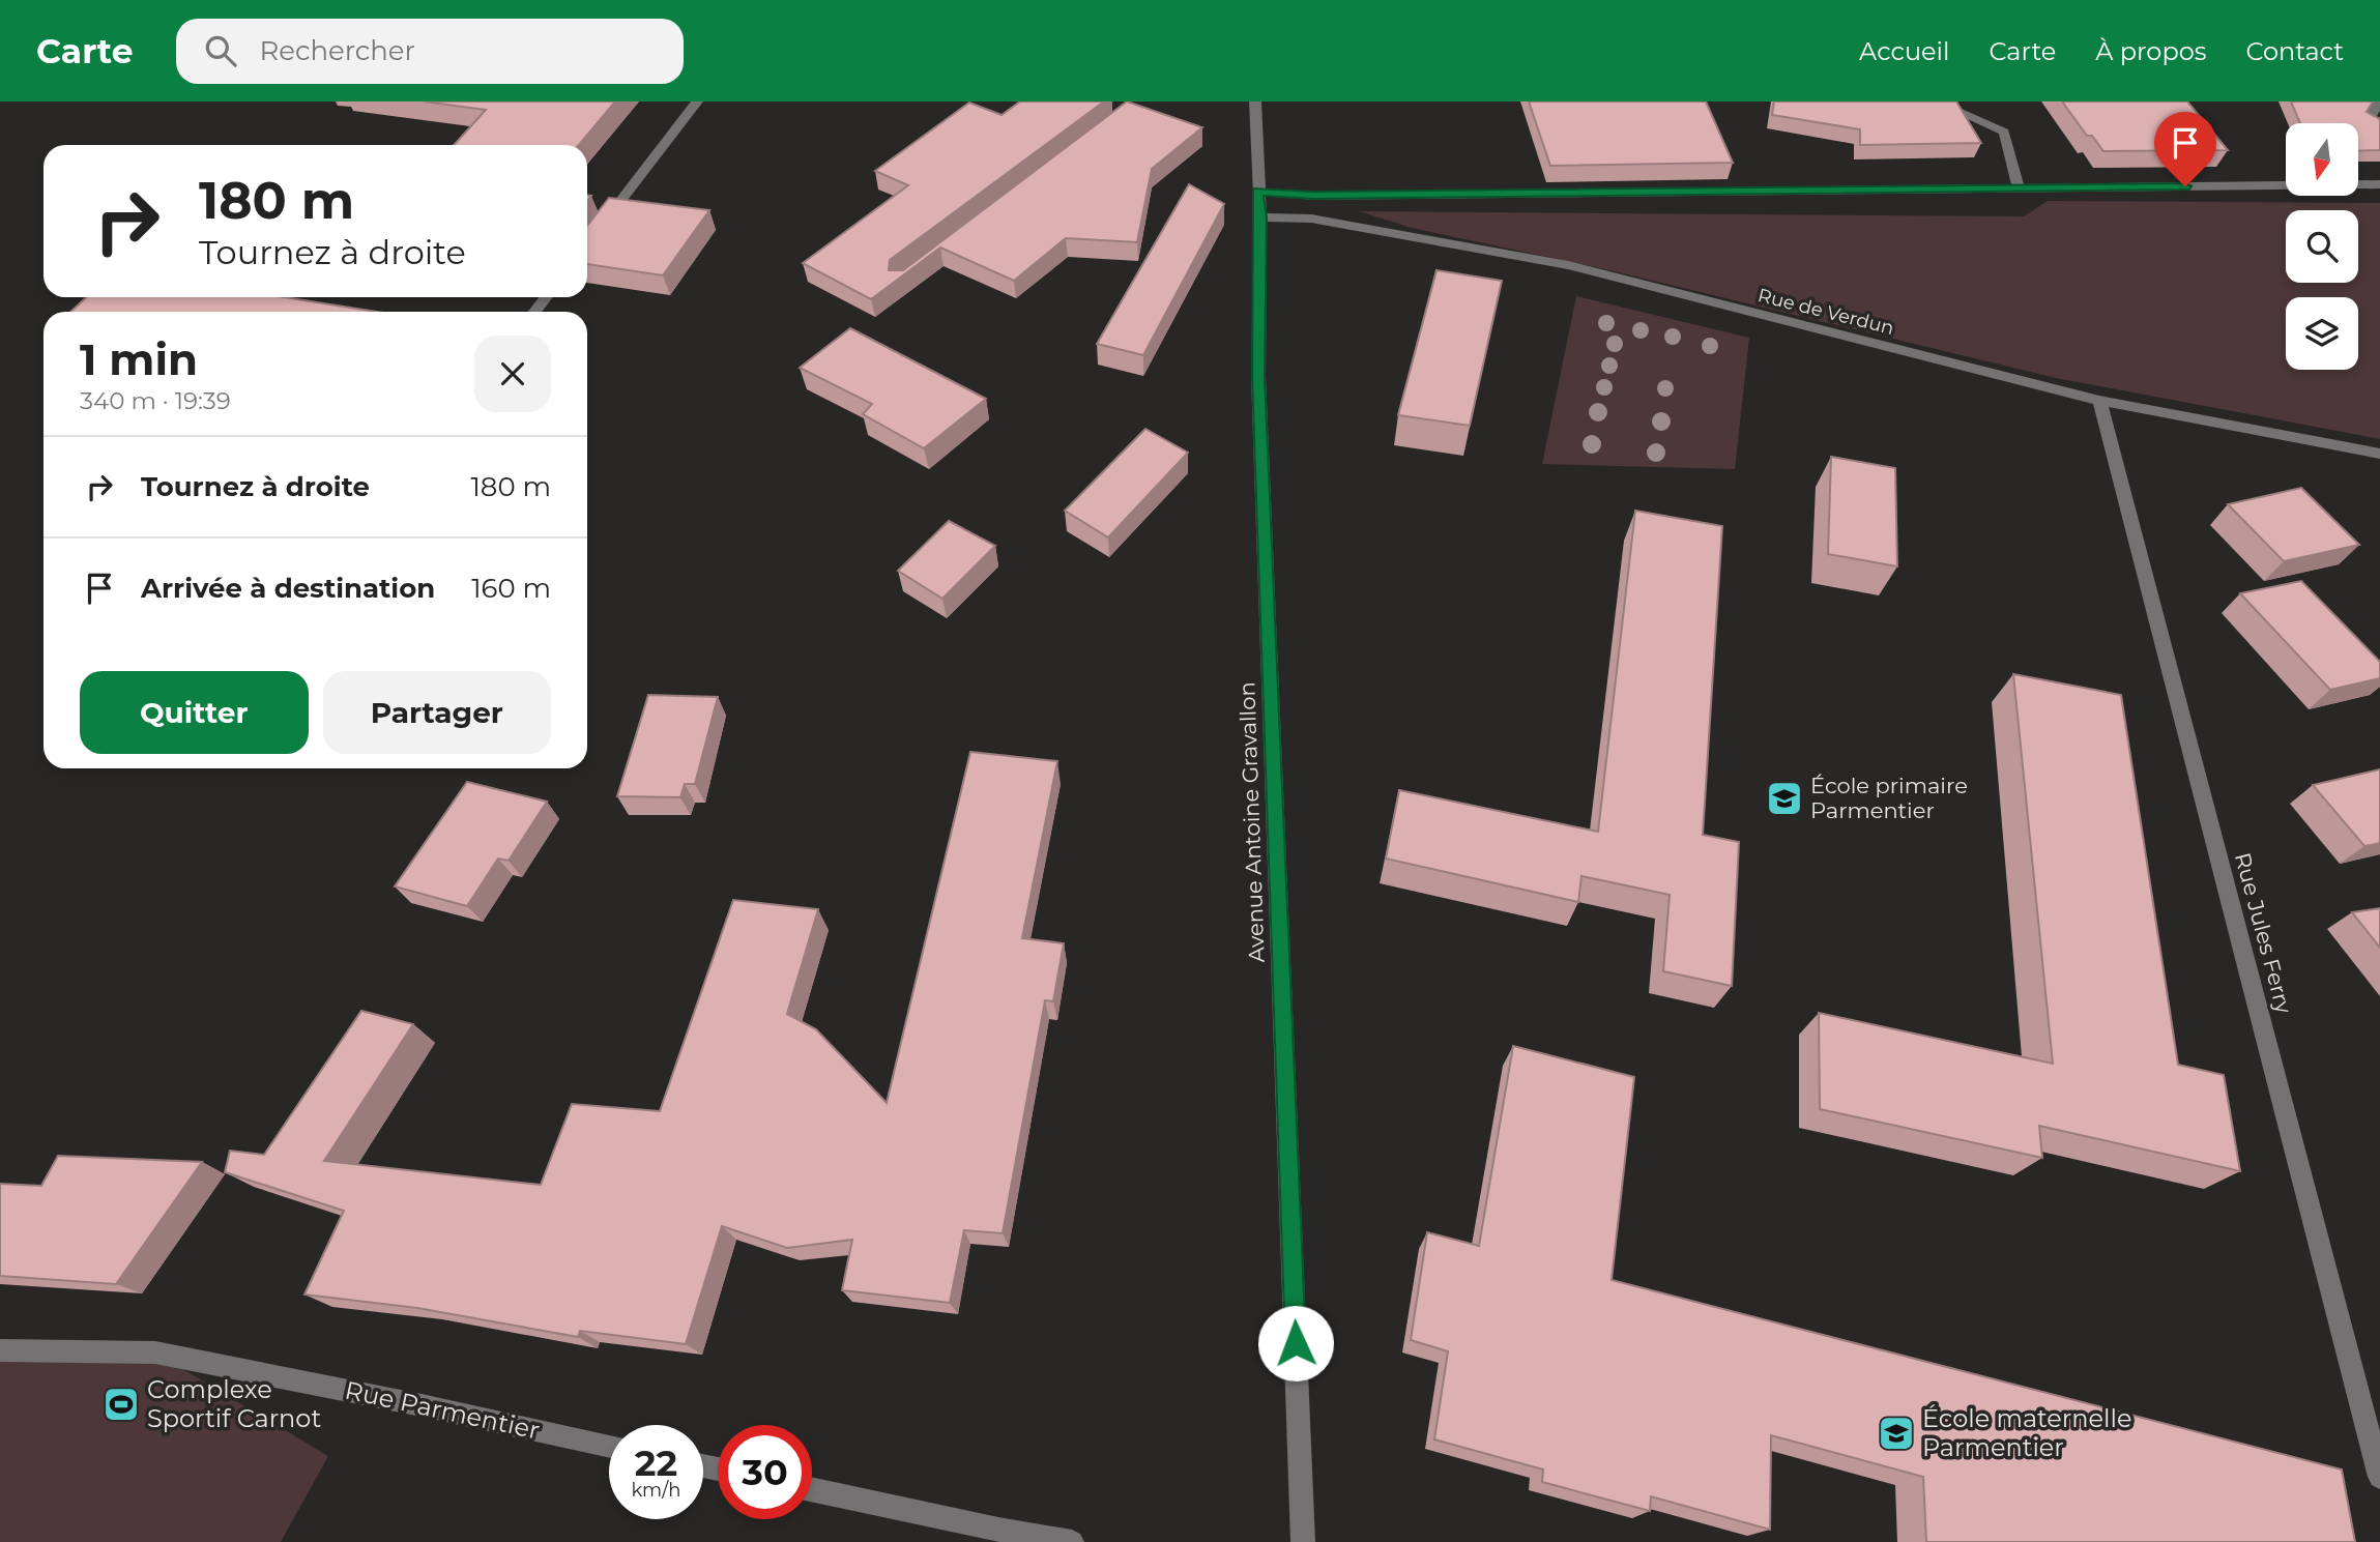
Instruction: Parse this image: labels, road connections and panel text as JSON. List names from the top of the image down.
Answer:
{
  "streets": {
    "street": [
      "Rue de Verdun",
      "Avenue Antoine Gravallon",
      "Rue Jules Ferry",
      "Rue Parmentier"
    ]
  },
  "crossings": [
    ["Rue de Verdun", "Avenue Antoine Gravallon"],
    ["Rue de Verdun", "Rue Jules Ferry"]
  ],
  "places": {
    "school or university": ["École primaire Parmentier", "École maternelle Parmentier"],
    "sports": ["Complexe Sportif Carnot"]
  },
  "north": "bottom",
  "page": {
    "header": "Carte",
    "search": "Rechercher",
    "nav": [
      "Accueil",
      "Carte",
      "À propos",
      "Contact"
    ],
    "turn": ["180 m", "Tournez à droite"],
    "heading": ["1 min", "340 m · 19:39"],
    "list": [
      {
        "name": "Tournez à droite",
        "value": "180 m"
      },
      {
        "name": "Arrivée à destination",
        "value": "160 m"
      }
    ],
    "buttons": ["Quitter", "Partager"],
    "speed": "22 km/h",
    "limit": "30"
  }
}
